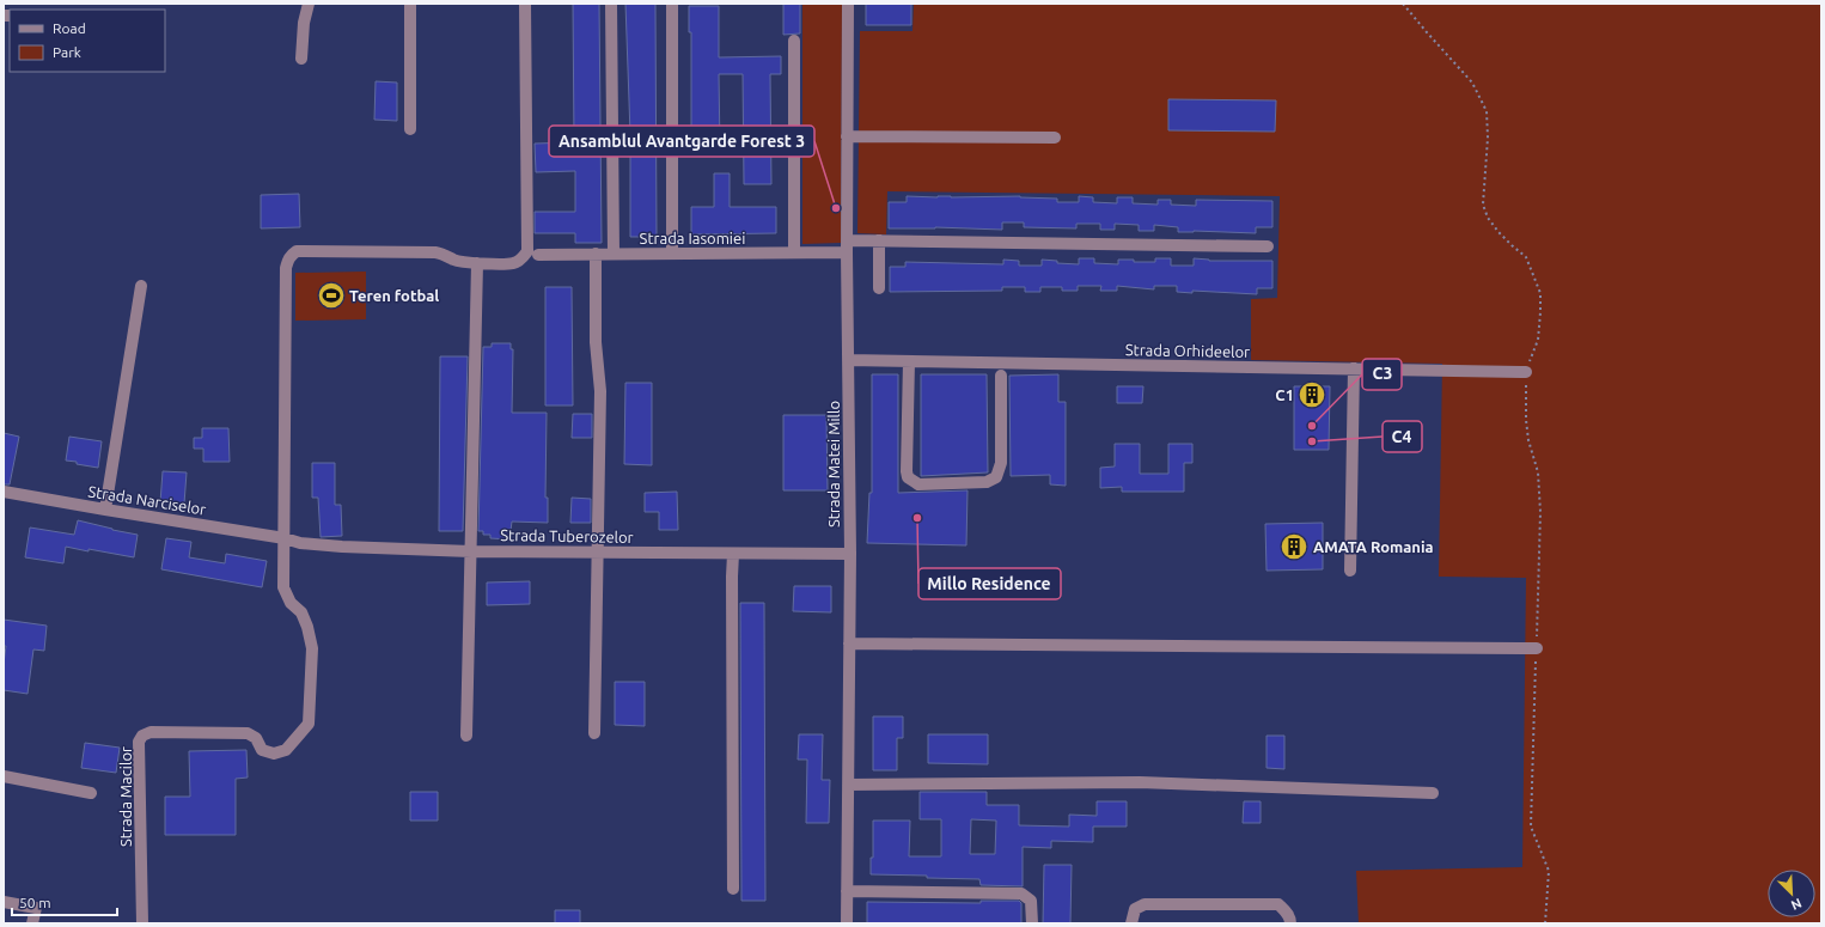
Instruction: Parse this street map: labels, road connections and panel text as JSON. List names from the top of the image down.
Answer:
{
  "streets": {
    "street": [
      "Strada Iasomiei",
      "Strada Orhideelor",
      "Strada Matei Millo",
      "Strada Narciselor",
      "Strada Tuberozelor",
      "Strada Macilor"
    ]
  },
  "crossings": [
    ["Strada Iasomiei", "Strada Matei Millo"],
    ["Strada Orhideelor", "Strada Matei Millo"],
    ["Strada Matei Millo", "Strada Tuberozelor"],
    ["Strada Narciselor", "Strada Tuberozelor"],
    ["Strada Narciselor", "Strada Macilor"],
    ["Strada Tuberozelor", "Strada Macilor"]
  ],
  "places": {
    "other": [
      "Ansamblul Avantgarde Forest 3",
      "C3",
      "C4",
      "Millo Residence"
    ],
    "sports": ["Teren fotbal"],
    "building": ["C1", "AMATA Romania"]
  },
  "legend": ["Road", "Park"],
  "scale_bar": "50 m",
  "north": "bottom right"
}
